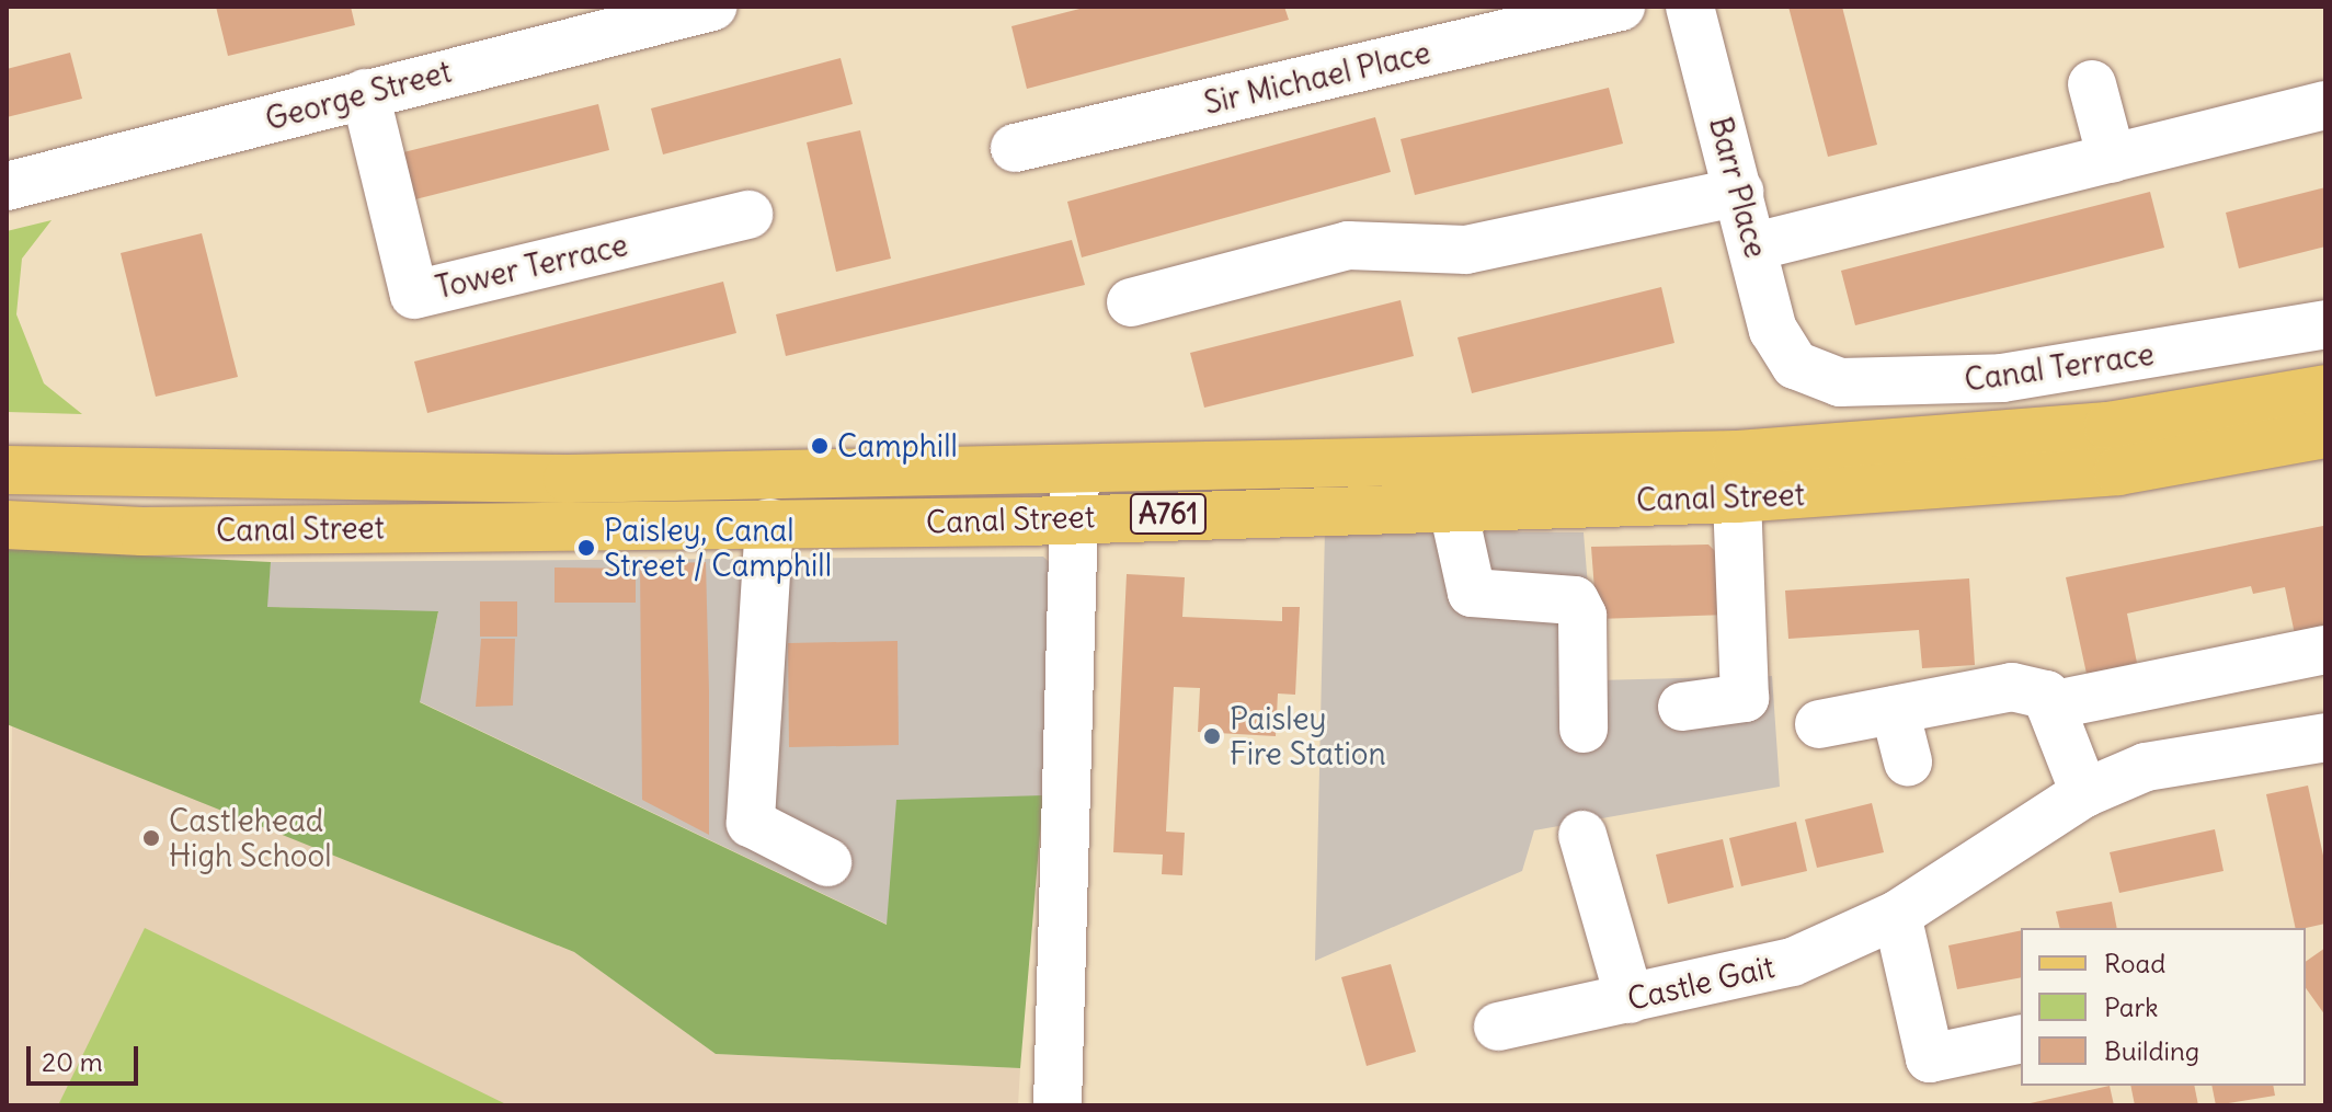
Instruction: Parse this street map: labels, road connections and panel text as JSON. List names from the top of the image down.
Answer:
{
  "streets": {
    "main road": ["Canal Street", "A761"],
    "street": [
      "Sir Michael Place",
      "George Street",
      "Barr Place",
      "Tower Terrace",
      "Canal Terrace",
      "Castle Gait"
    ]
  },
  "crossings": [
    ["George Street", "Tower Terrace"],
    ["Barr Place", "Canal Terrace"]
  ],
  "places": [
    "Camphill",
    "Paisley, Canal Street / Camphill",
    "Paisley Fire Station",
    "Castlehead High School"
  ],
  "legend": ["Road", "Park", "Building"],
  "scale_bar": "20 m"
}
